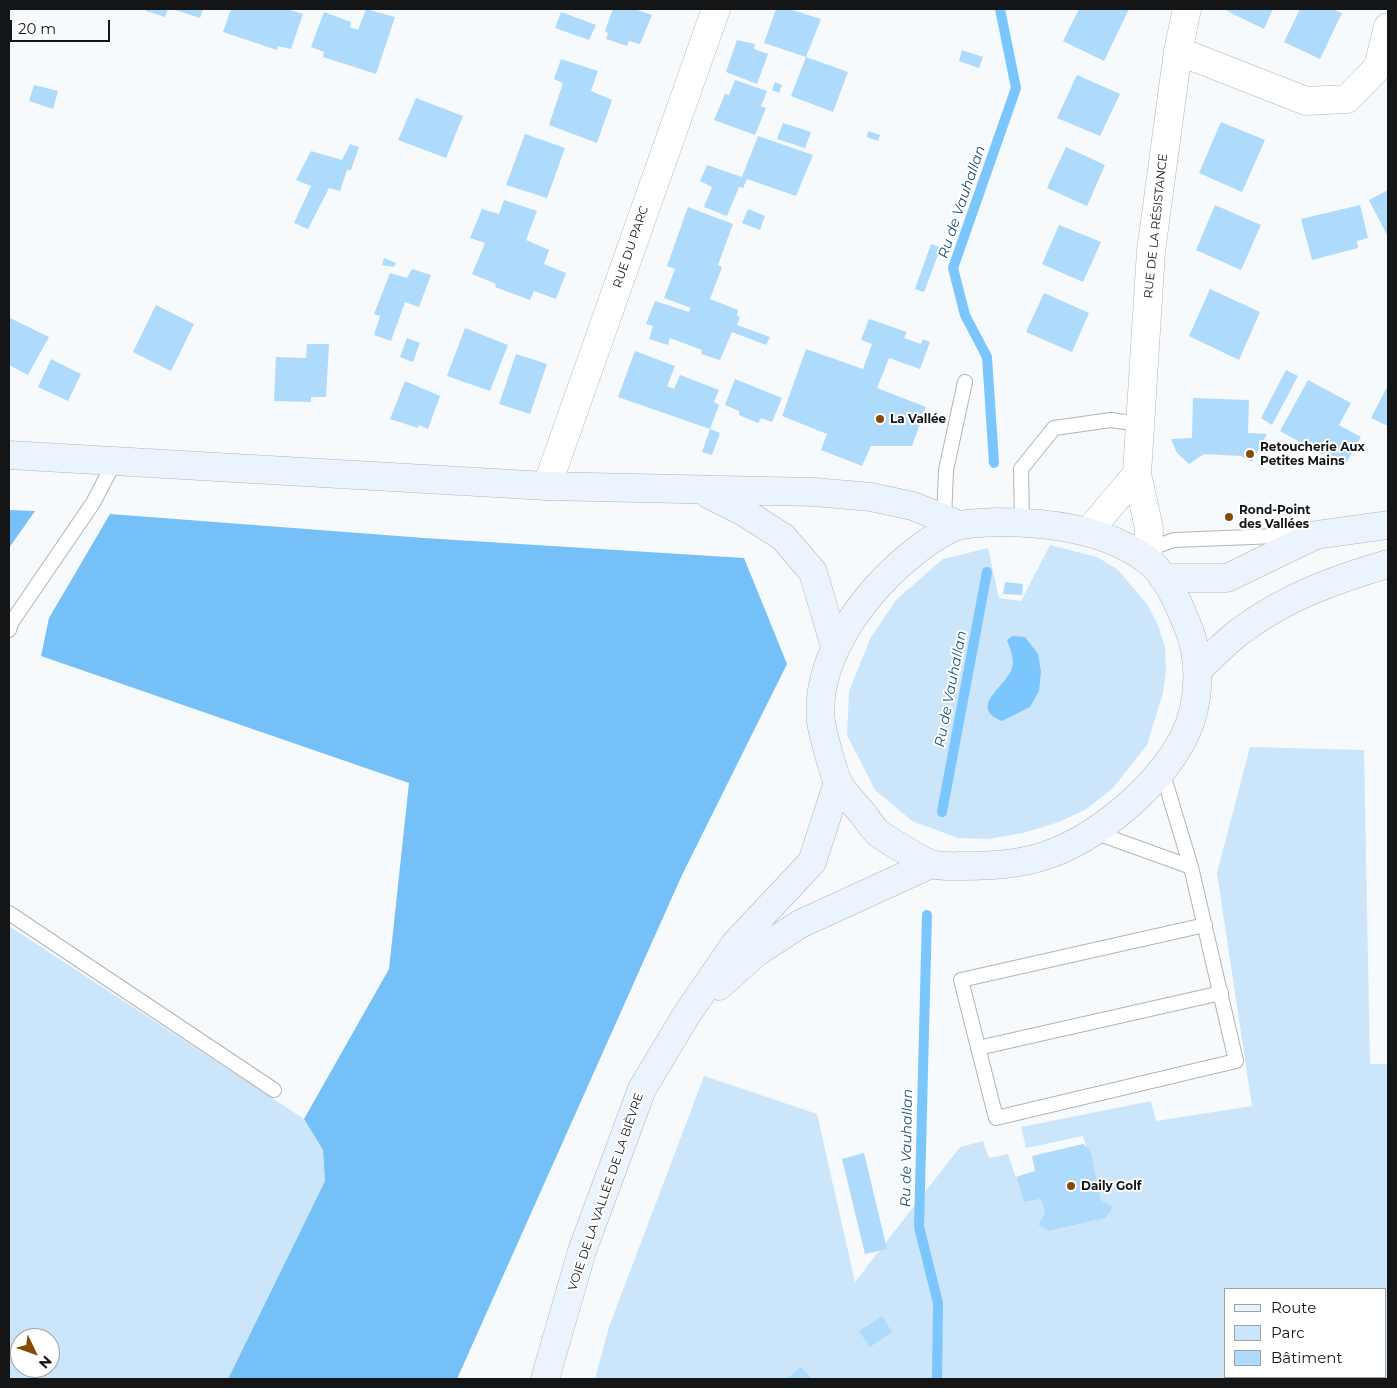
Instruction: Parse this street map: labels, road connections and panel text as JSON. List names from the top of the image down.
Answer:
{
  "streets": {
    "main road": ["VOIE DE LA VALLÉE DE LA BIÈVRE"],
    "street": ["RUE DE LA RÉSISTANCE", "RUE DU PARC"]
  },
  "crossings": [
    ["RUE DE LA RÉSISTANCE", "VOIE DE LA VALLÉE DE LA BIÈVRE"]
  ],
  "water": ["Ru de Vauhallan"],
  "places": [
    "La Vallée",
    "Retoucherie Aux Petites Mains",
    "Rond-Point des Vallées",
    "Daily Golf"
  ],
  "legend": ["Route", "Parc", "Bâtiment"],
  "scale_bar": "20 m",
  "north": "bottom right"
}
